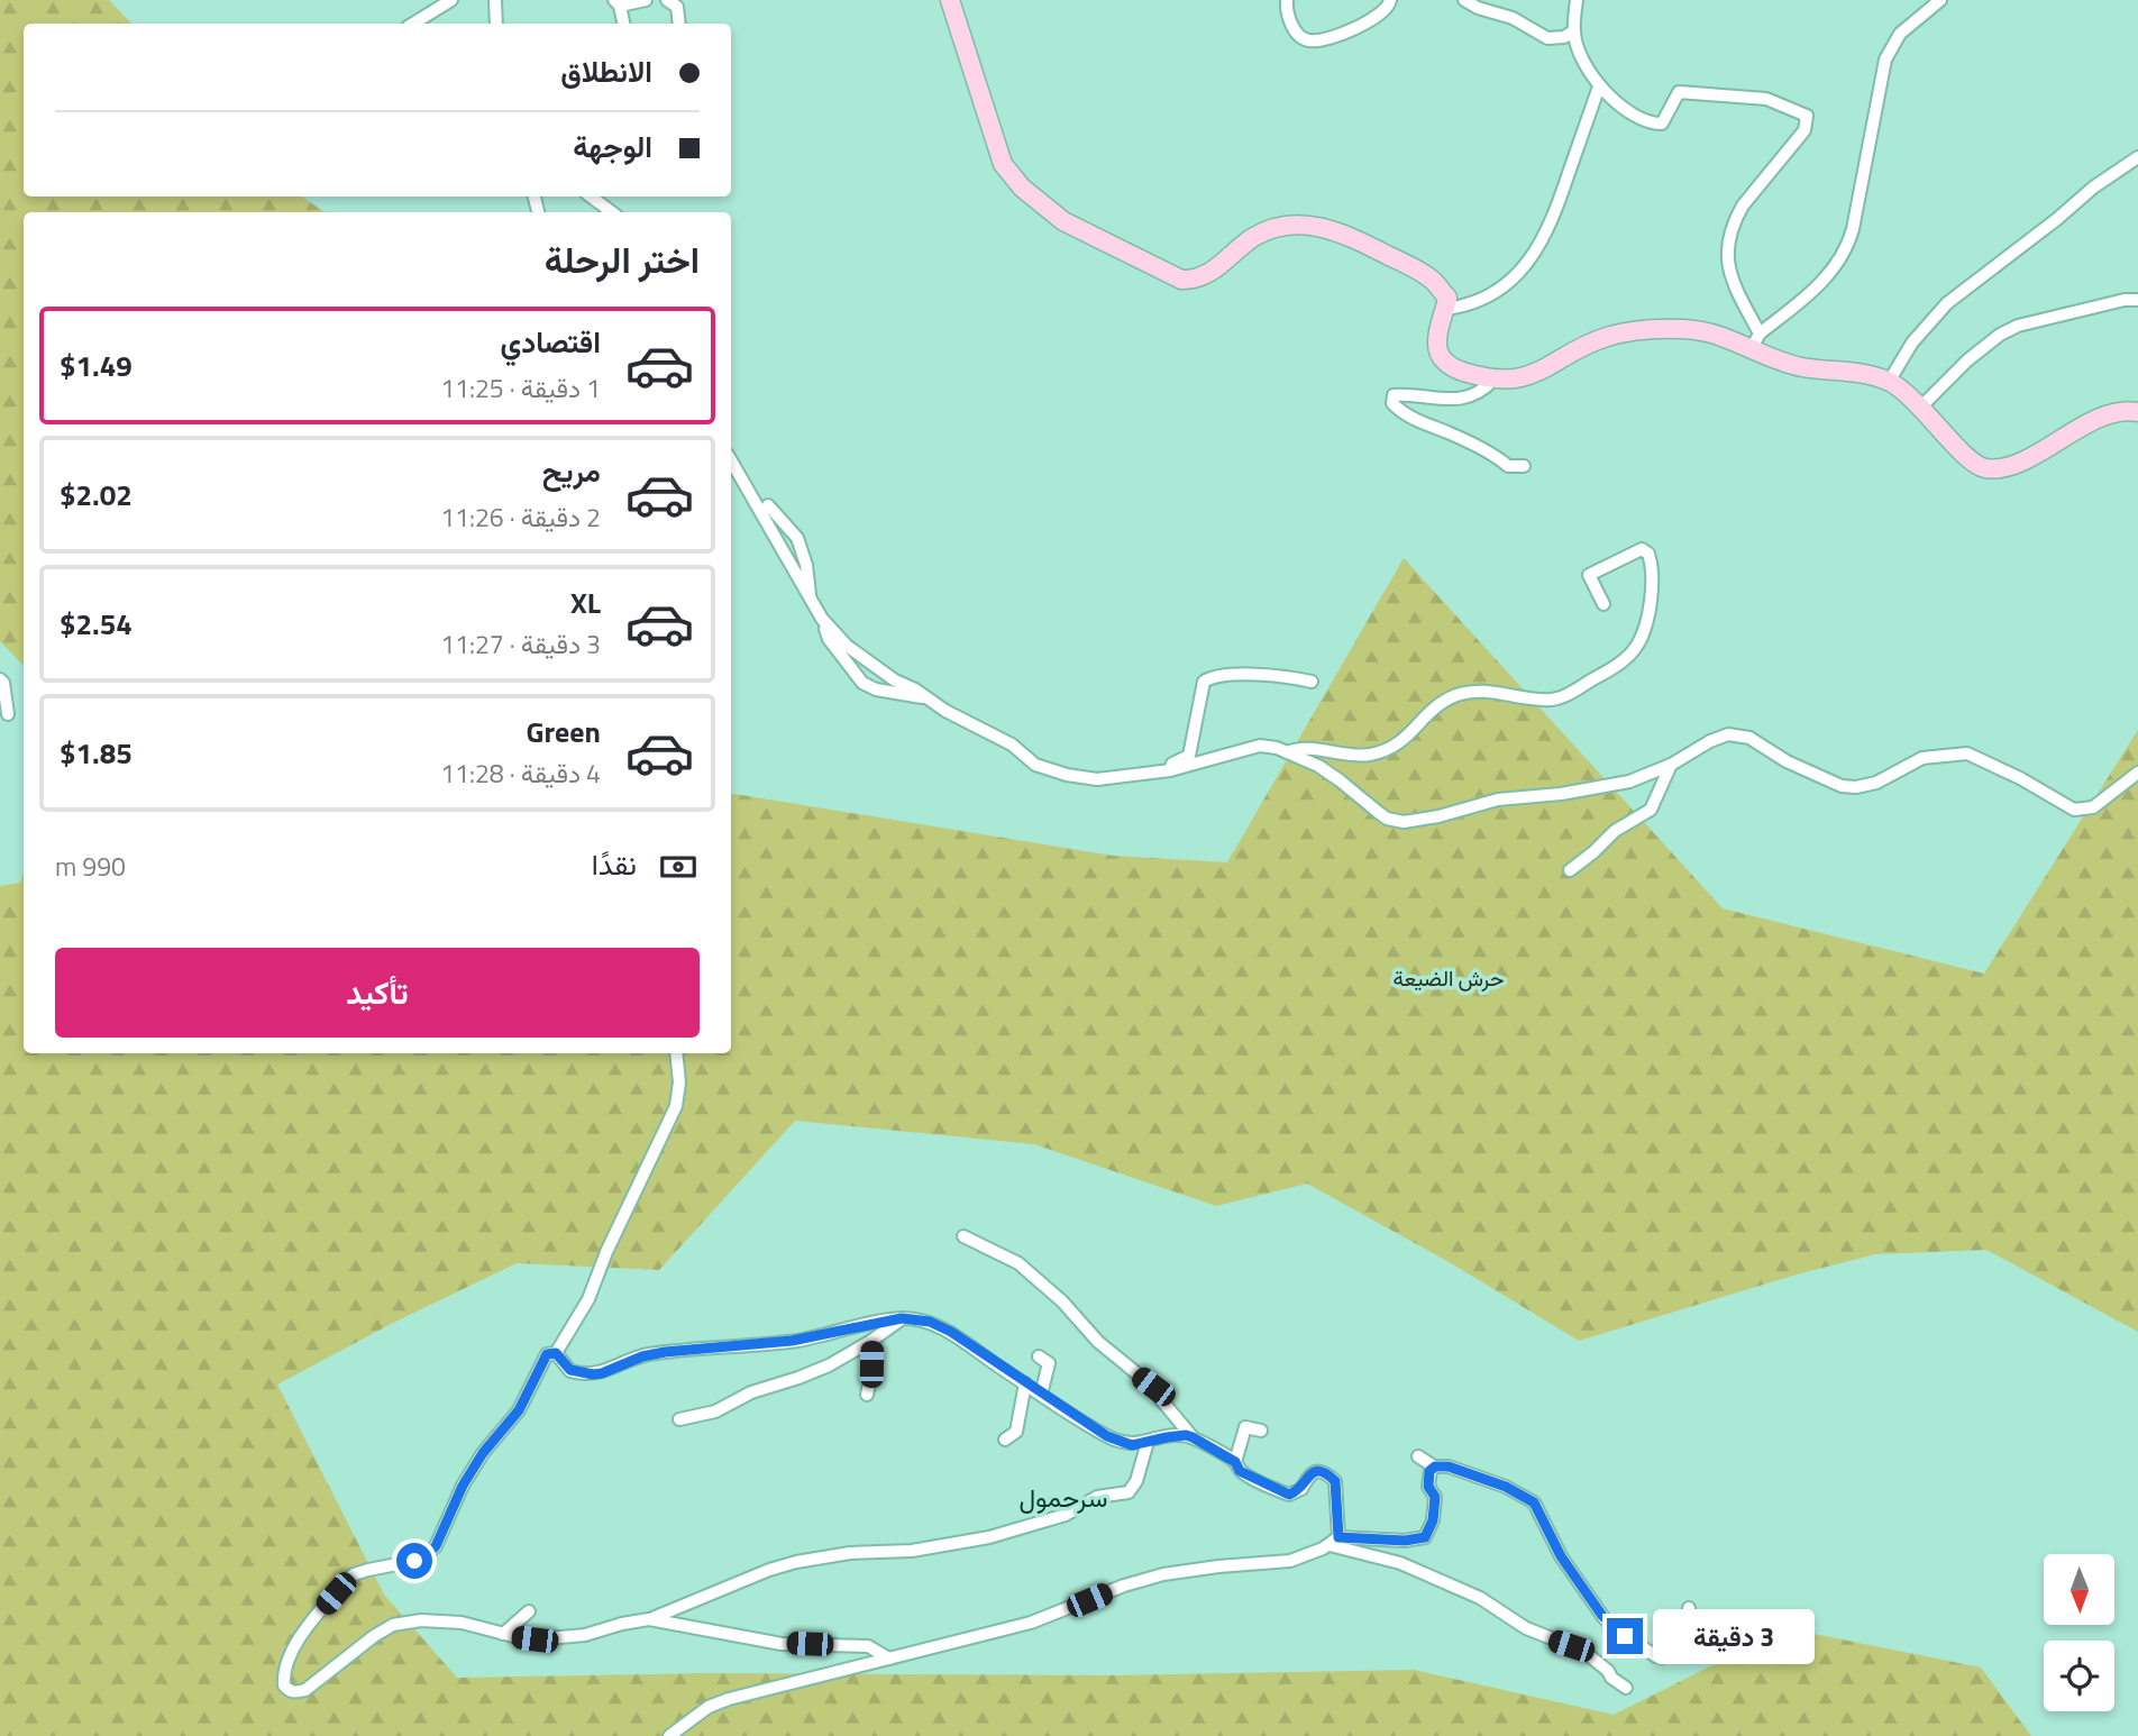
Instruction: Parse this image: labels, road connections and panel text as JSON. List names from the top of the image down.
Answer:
{
  "districts": ["سرحمول"],
  "parks": ["حرش الضيعة"],
  "north": "bottom",
  "page": {
    "banner": ["الانطلاق", "الوجهة"],
    "heading": "اختر الرحلة",
    "list": [
      {
        "name": "اقتصادي",
        "note": "1 دقيقة · 11:25",
        "value": "$1.49"
      },
      {
        "name": "مريح",
        "note": "2 دقيقة · 11:26",
        "value": "$2.02"
      },
      {
        "name": "XL",
        "note": "3 دقيقة · 11:27",
        "value": "$2.54"
      },
      {
        "name": "Green",
        "note": "4 دقيقة · 11:28",
        "value": "$1.85"
      }
    ],
    "pay": ["نقدًا", "990 m"],
    "buttons": "تأكيد",
    "bubble": "3 دقيقة"
  }
}
